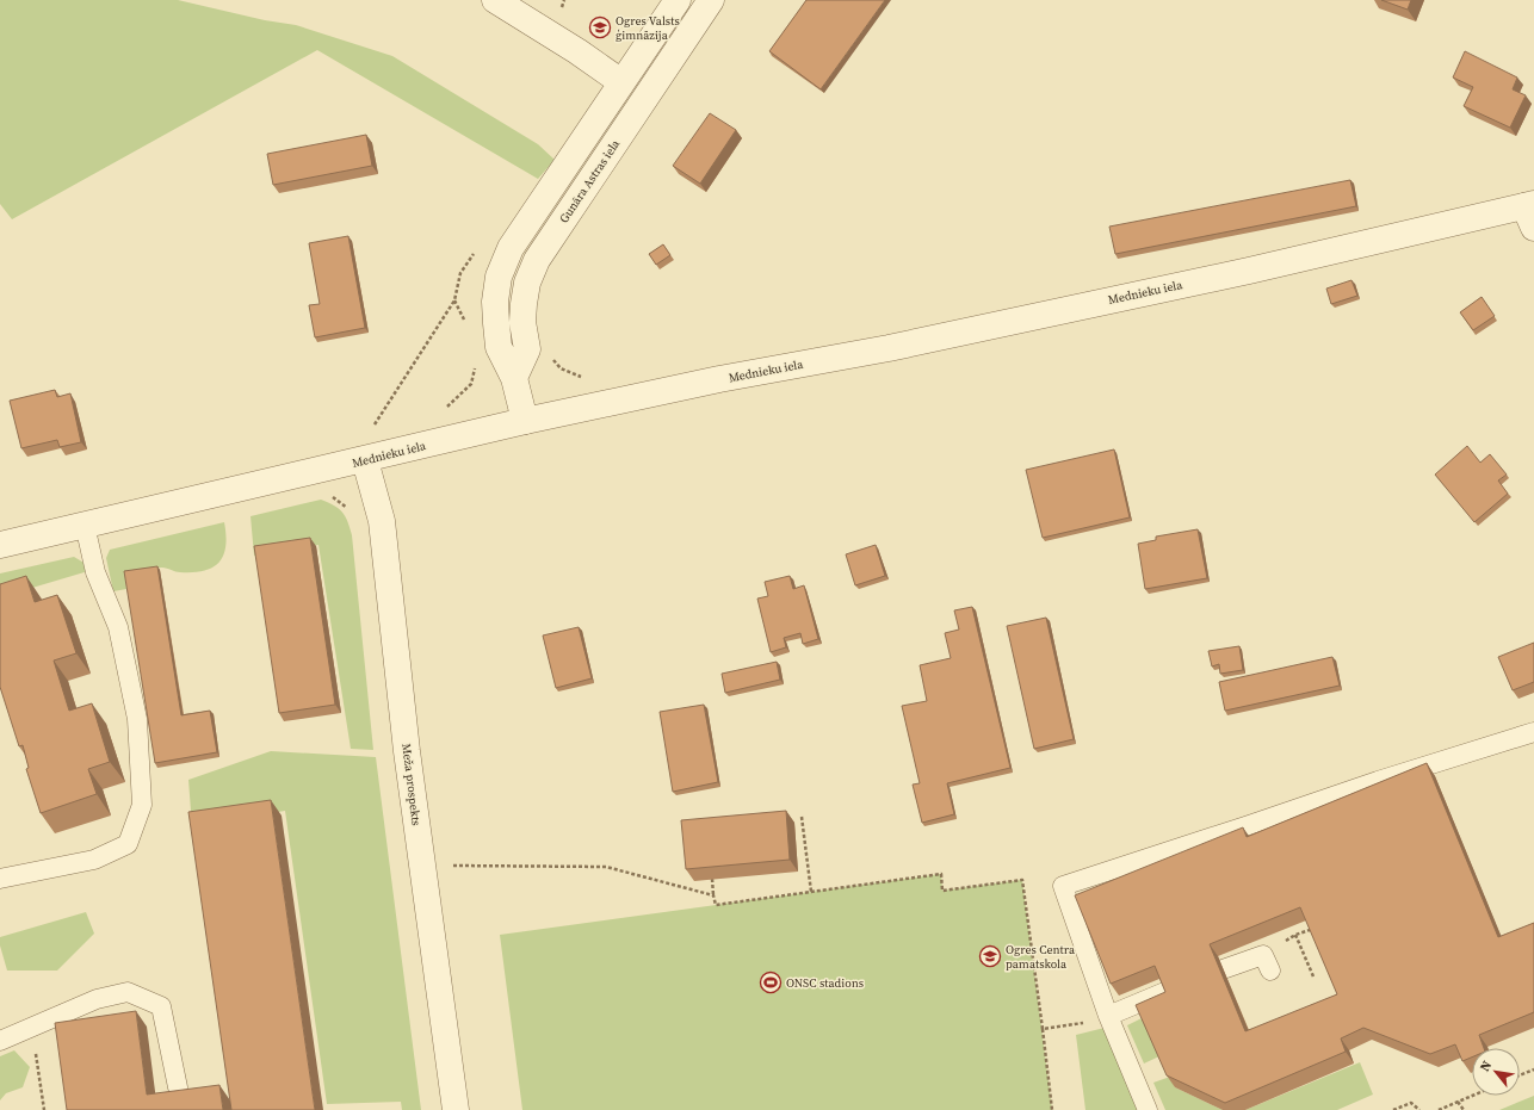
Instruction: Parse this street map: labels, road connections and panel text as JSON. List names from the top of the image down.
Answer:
{
  "streets": {
    "street": ["Gunāra Astras iela", "Mednieku iela", "Meža prospekts"]
  },
  "crossings": [
    ["Mednieku iela", "Meža prospekts"]
  ],
  "places": {
    "school or university": ["Ogres Valsts ģimnāzija", "Ogres Centra pamatskola"],
    "sports": ["ONSC stadions"]
  },
  "north": "top left"
}
